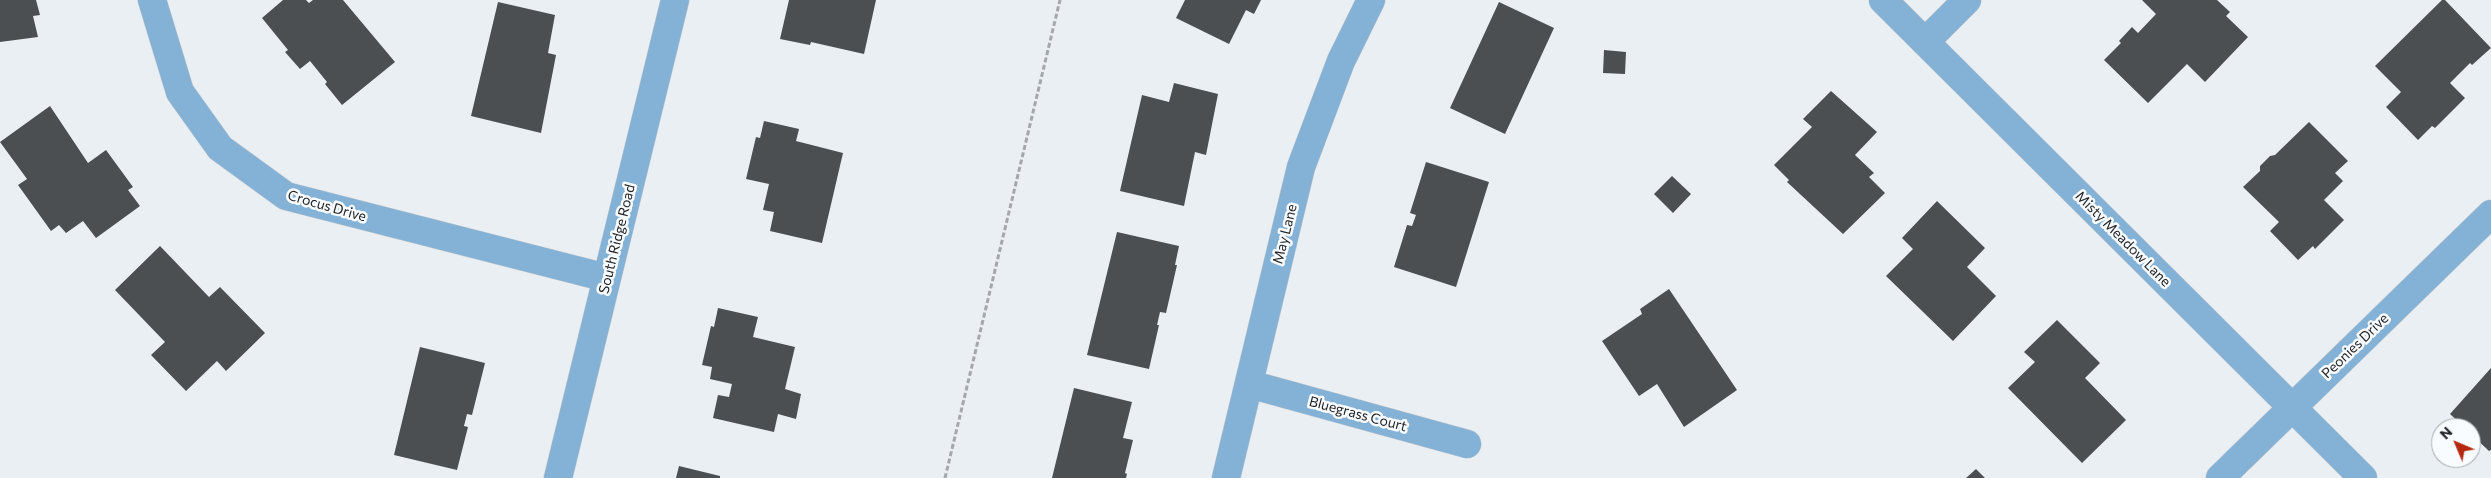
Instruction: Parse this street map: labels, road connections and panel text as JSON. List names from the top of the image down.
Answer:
{
  "streets": {
    "street": [
      "Crocus Drive",
      "May Lane",
      "South Ridge Road",
      "Misty Meadow Lane",
      "Peonies Drive",
      "Bluegrass Court"
    ]
  },
  "crossings": [
    ["Crocus Drive", "South Ridge Road"],
    ["May Lane", "Bluegrass Court"],
    ["Misty Meadow Lane", "Peonies Drive"]
  ],
  "north": "top left"
}
